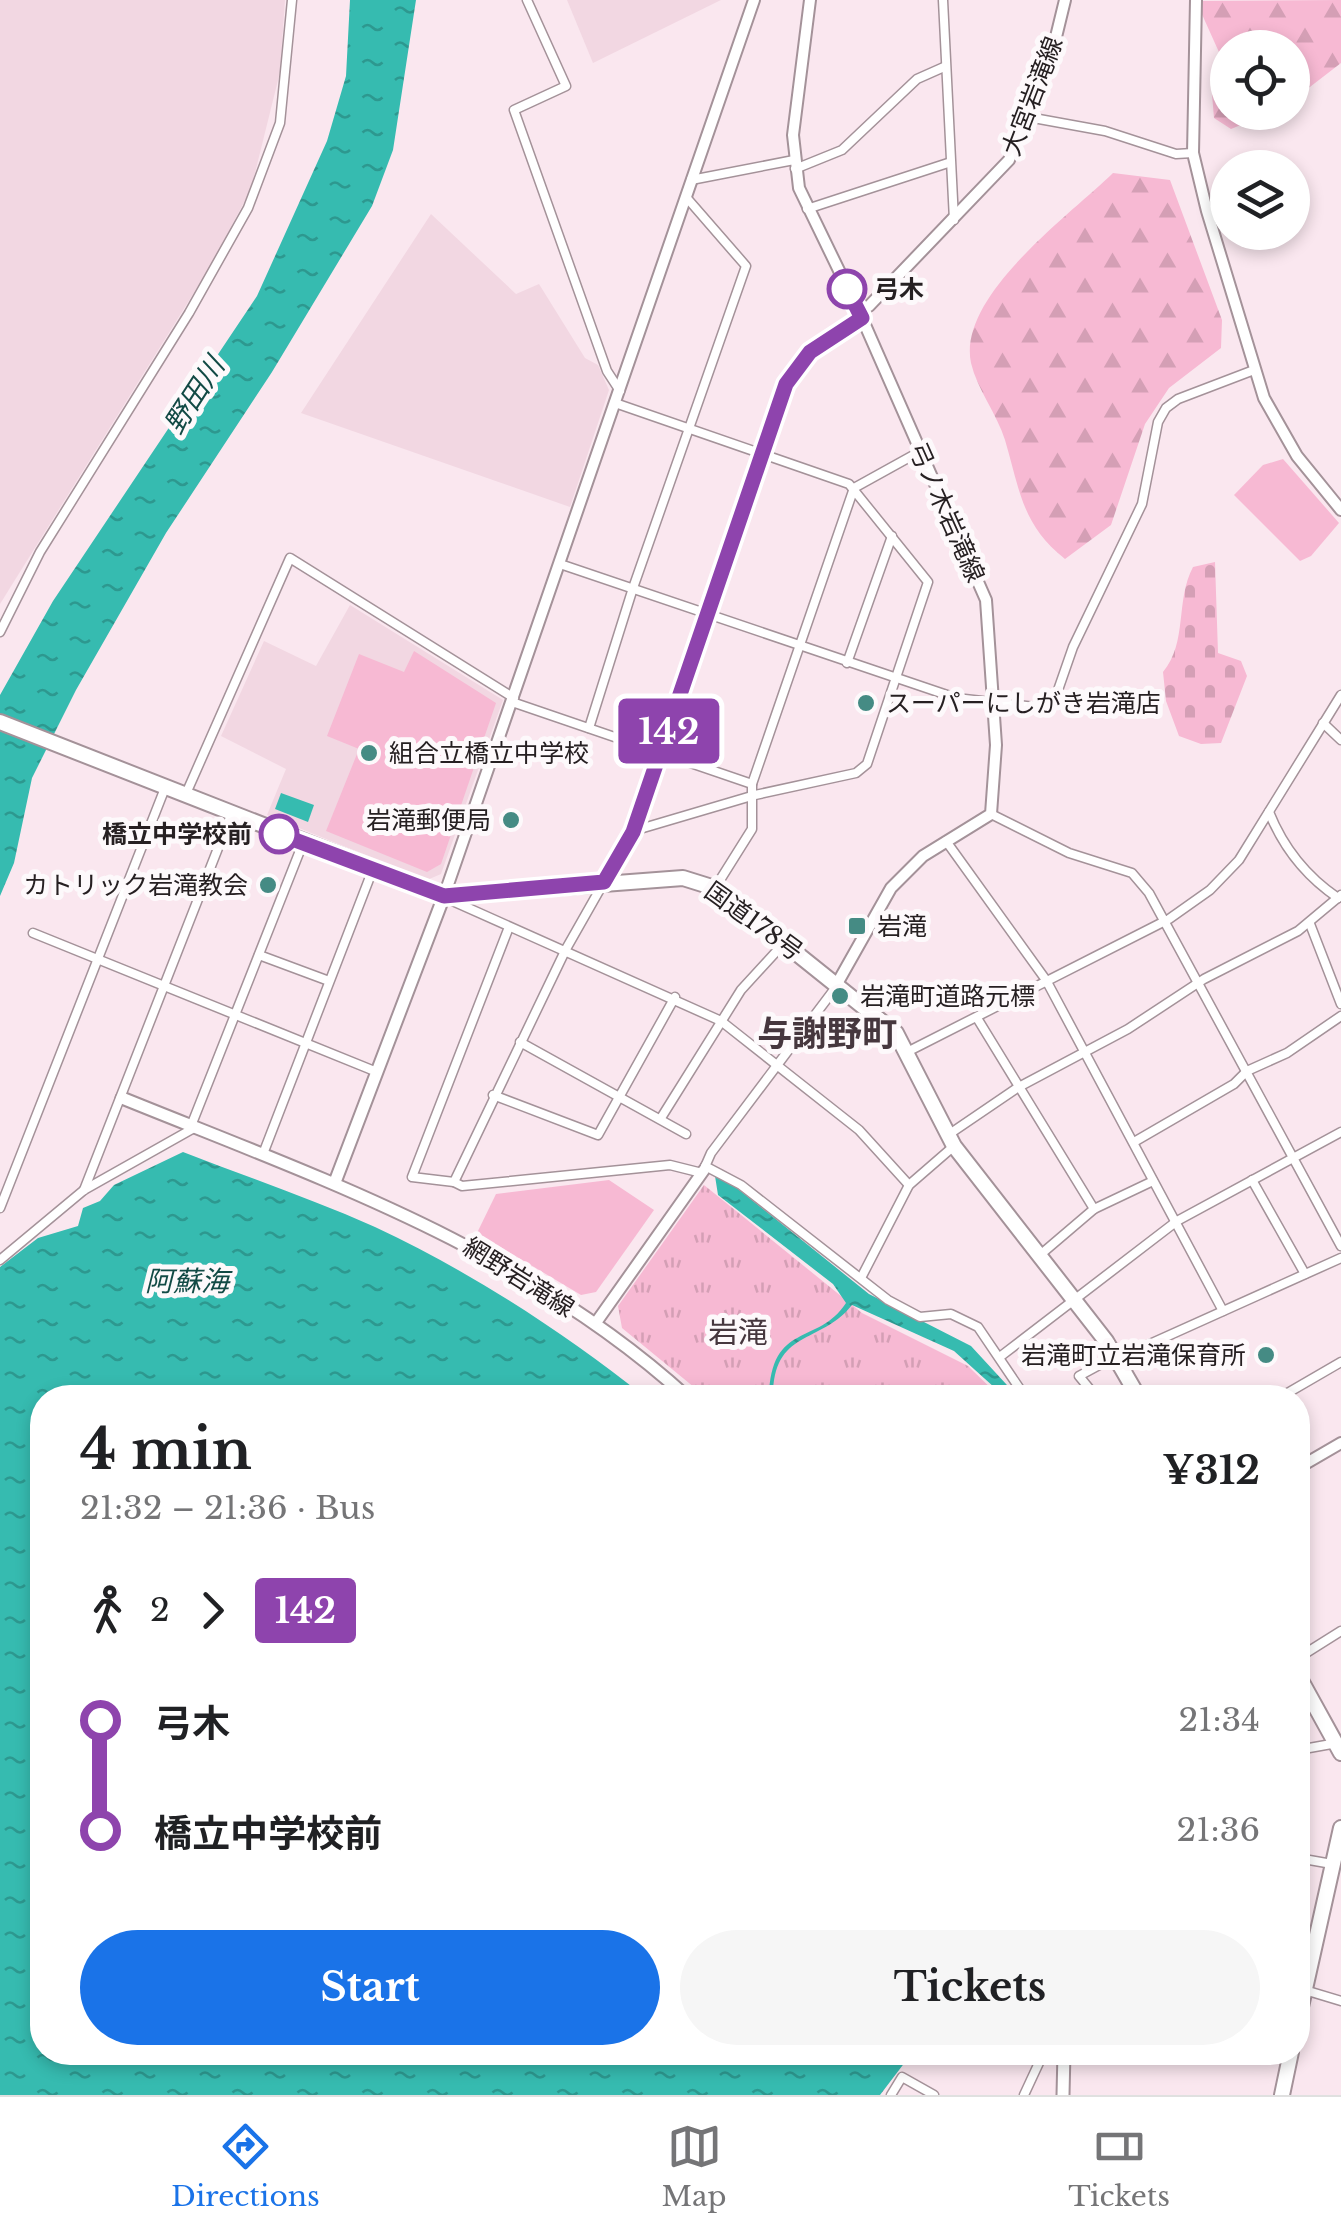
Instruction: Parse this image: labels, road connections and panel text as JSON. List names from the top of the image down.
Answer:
{
  "streets": {
    "highway": ["国道178号"],
    "main road": ["網野岩滝線"],
    "street": ["大宮岩滝線", "弓ノ木岩滝線"]
  },
  "crossings": [
    ["大宮岩滝線", "弓ノ木岩滝線"]
  ],
  "districts": ["与謝野町", "岩滝"],
  "water": ["野田川", "阿蘇海"],
  "places": {
    "other": [
      "弓木",
      "スーパーにしがき岩滝店",
      "組合立橋立中学校",
      "岩滝郵便局",
      "橋立中学校前",
      "カトリック岩滝教会",
      "岩滝町道路元標",
      "岩滝町立岩滝保育所"
    ],
    "transit": ["岩滝"]
  },
  "lines": ["bus line 142"],
  "page": {
    "on_map": "142",
    "heading": ["4 min", "21:32 – 21:36 · Bus", "¥312"],
    "legs": ["2", "142"],
    "list": [
      {
        "name": "弓木",
        "value": "21:34"
      },
      {
        "name": "橋立中学校前",
        "value": "21:36"
      }
    ],
    "buttons": ["Start", "Tickets"],
    "tabs": ["Directions", "Map", "Tickets"]
  }
}
